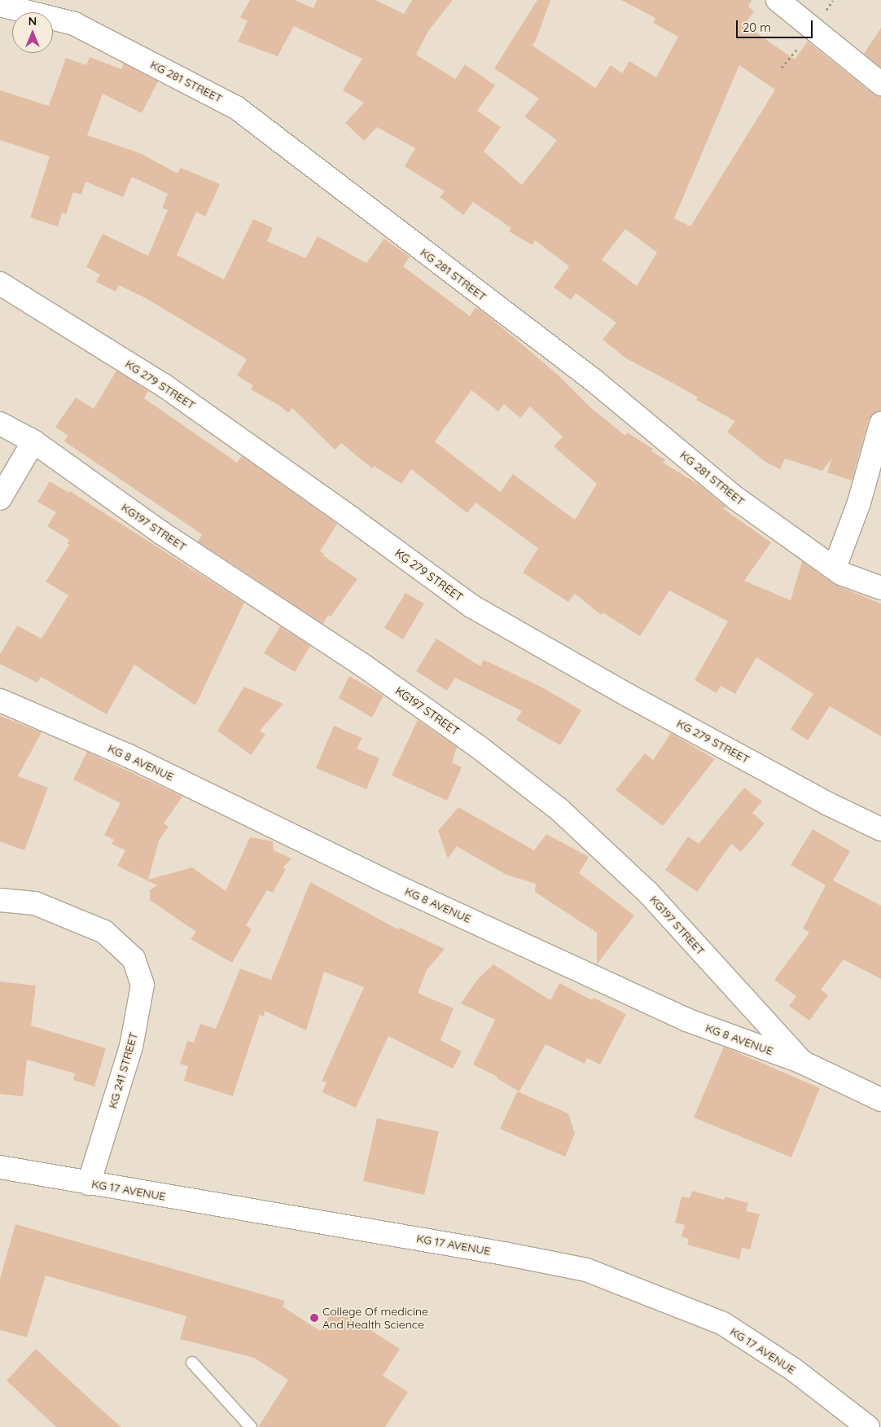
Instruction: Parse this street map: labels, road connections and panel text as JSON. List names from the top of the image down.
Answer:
{
  "streets": {
    "street": [
      "KG 281 STREET",
      "KG 279 STREET",
      "KG197 STREET",
      "KG 8 AVENUE",
      "KG 241 STREET",
      "KG 17 AVENUE"
    ]
  },
  "crossings": [
    ["KG197 STREET", "KG 8 AVENUE"],
    ["KG 241 STREET", "KG 17 AVENUE"]
  ],
  "places": ["College Of medicine And Health Science"],
  "scale_bar": "20 m",
  "north": "top"
}
